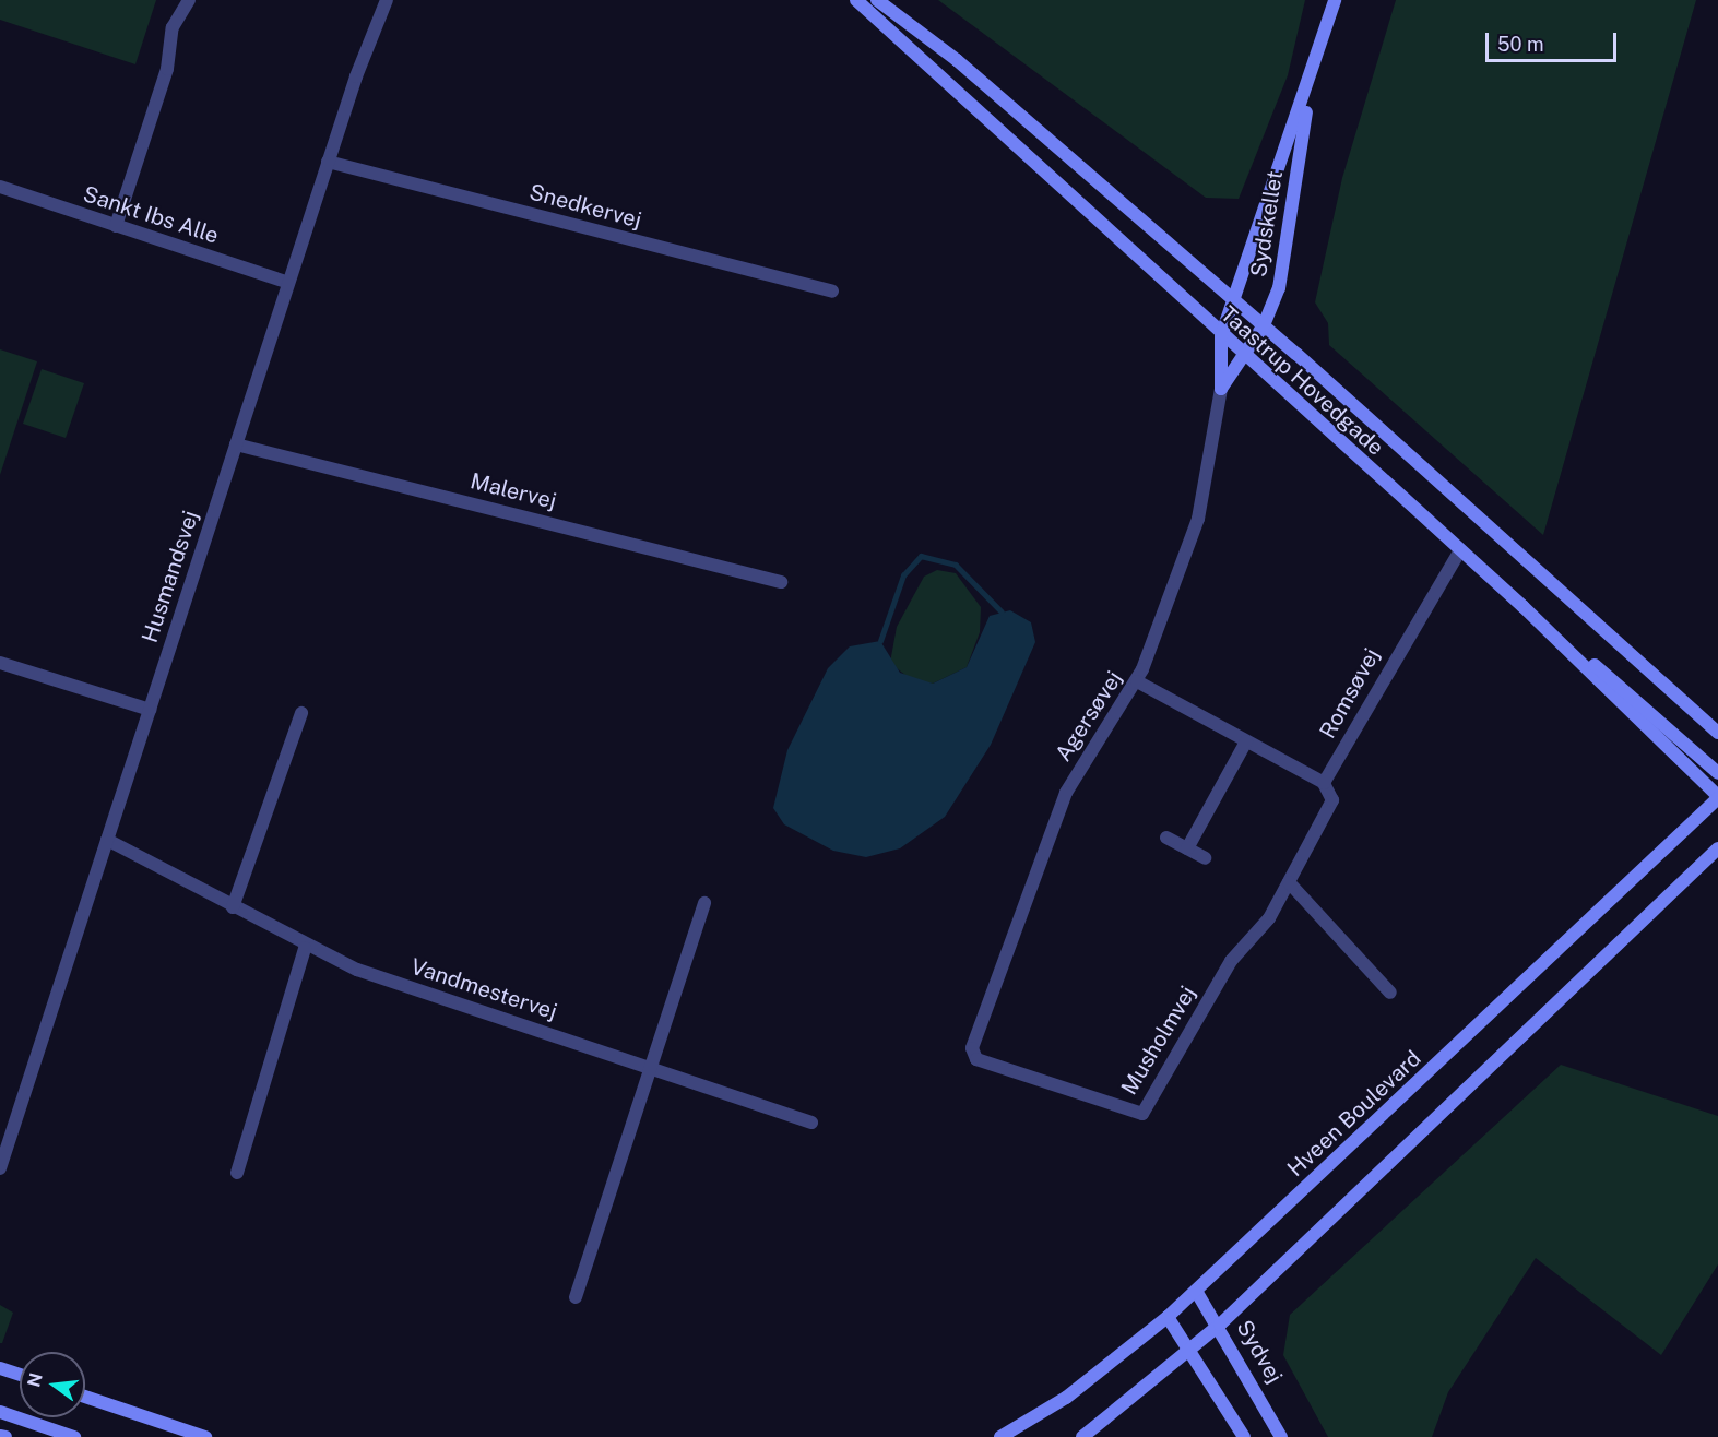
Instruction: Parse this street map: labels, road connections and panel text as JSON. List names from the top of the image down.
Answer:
{
  "streets": {
    "street": [
      "Snedkervej",
      "Sankt Ibs Alle",
      "Sydskellet",
      "Taastrup Hovedgade",
      "Malervej",
      "Husmandsvej",
      "Romsøvej",
      "Agersøvej",
      "Vandmestervej",
      "Musholmvej",
      "Hveen Boulevard",
      "Sydvej"
    ]
  },
  "crossings": [
    ["Snedkervej", "Husmandsvej"],
    ["Sankt Ibs Alle", "Husmandsvej"],
    ["Sydskellet", "Taastrup Hovedgade"],
    ["Sydskellet", "Agersøvej"],
    ["Taastrup Hovedgade", "Romsøvej"],
    ["Taastrup Hovedgade", "Hveen Boulevard"],
    ["Malervej", "Husmandsvej"],
    ["Husmandsvej", "Vandmestervej"],
    ["Romsøvej", "Musholmvej"],
    ["Agersøvej", "Musholmvej"],
    ["Hveen Boulevard", "Sydvej"]
  ],
  "scale_bar": "50 m",
  "north": "left"
}
